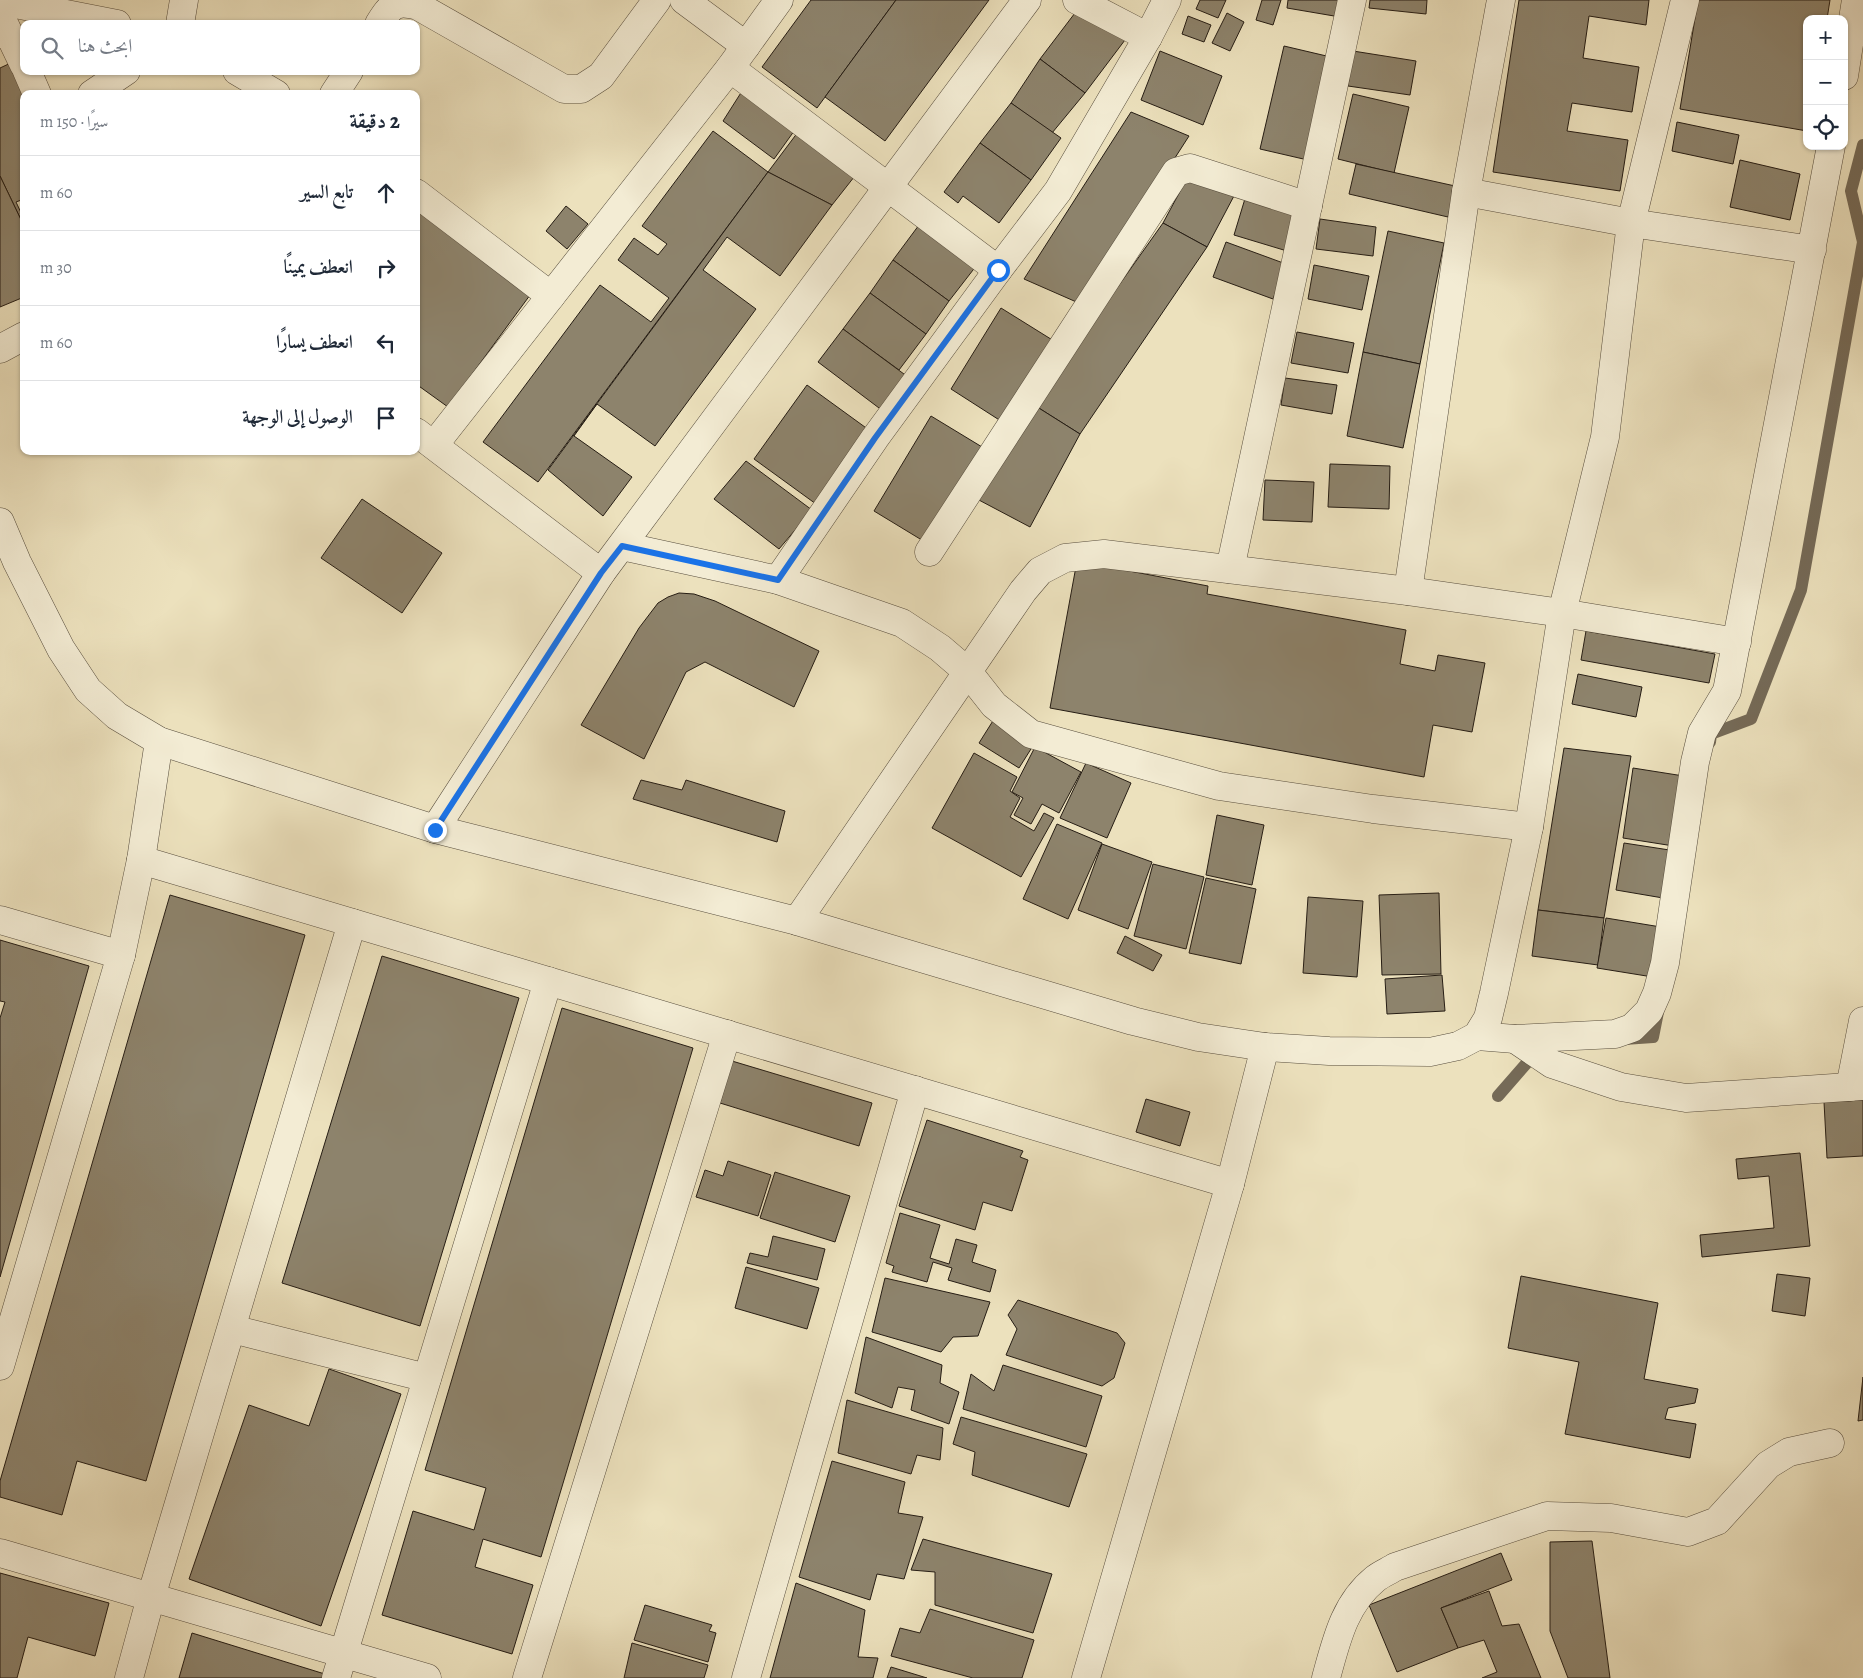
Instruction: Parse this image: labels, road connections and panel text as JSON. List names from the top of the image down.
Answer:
{
  "page": {
    "map_buttons": ["+", "−"],
    "search": "ابحث هنا",
    "heading": ["2 دقيقة", "سيرًا · 150 m"],
    "list": [
      ["تابع السير", "60 m"],
      ["انعطف يمينًا", "30 m"],
      ["انعطف يسارًا", "60 m"],
      "الوصول إلى الوجهة"
    ]
  }
}
